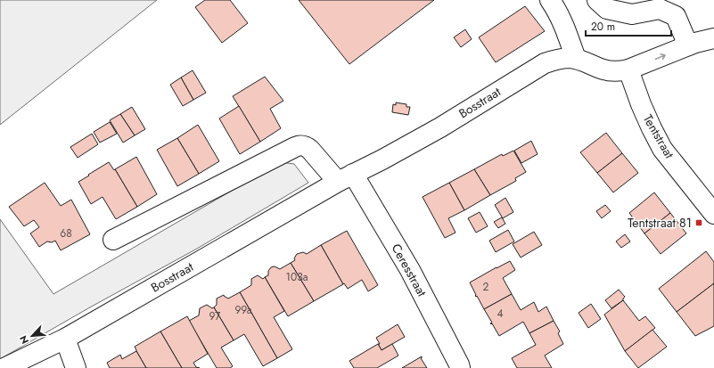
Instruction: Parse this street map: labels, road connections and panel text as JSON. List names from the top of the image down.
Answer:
{
  "streets": {
    "street": ["Bosstraat", "Tentstraat", "Ceresstraat"]
  },
  "crossings": [
    ["Bosstraat", "Tentstraat"],
    ["Bosstraat", "Ceresstraat"]
  ],
  "places": {
    "transit": ["Tentstraat 81"]
  },
  "house_numbers": [
    "68",
    "103a",
    "2",
    "99a",
    "4",
    "97"
  ],
  "scale_bar": "20 m",
  "north": "bottom left"
}
